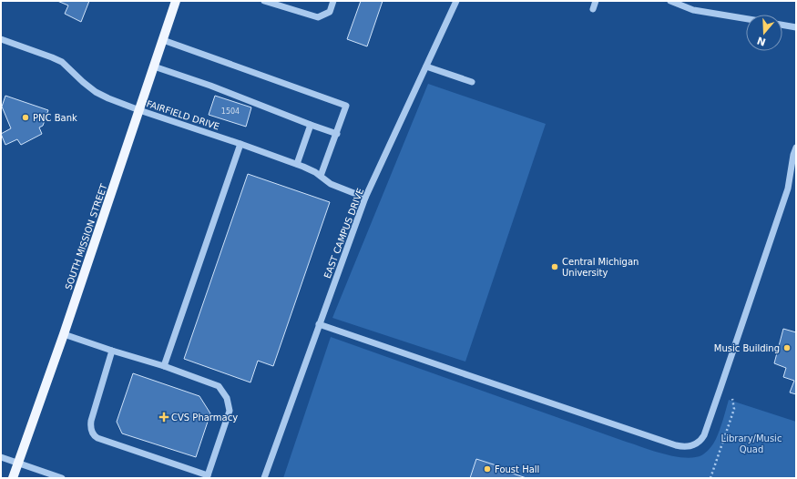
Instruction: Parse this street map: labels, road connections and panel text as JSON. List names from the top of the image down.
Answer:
{
  "streets": {
    "main road": ["SOUTH MISSION STREET"],
    "street": ["FAIRFIELD DRIVE", "EAST CAMPUS DRIVE"]
  },
  "crossings": [
    ["FAIRFIELD DRIVE", "EAST CAMPUS DRIVE"],
    ["FAIRFIELD DRIVE", "SOUTH MISSION STREET"]
  ],
  "parks": ["Library/Music Quad"],
  "places": {
    "other": [
      "PNC Bank",
      "Central Michigan University",
      "Music Building",
      "Foust Hall"
    ],
    "health": ["CVS Pharmacy"]
  },
  "house_numbers": ["1504"],
  "north": "bottom"
}
